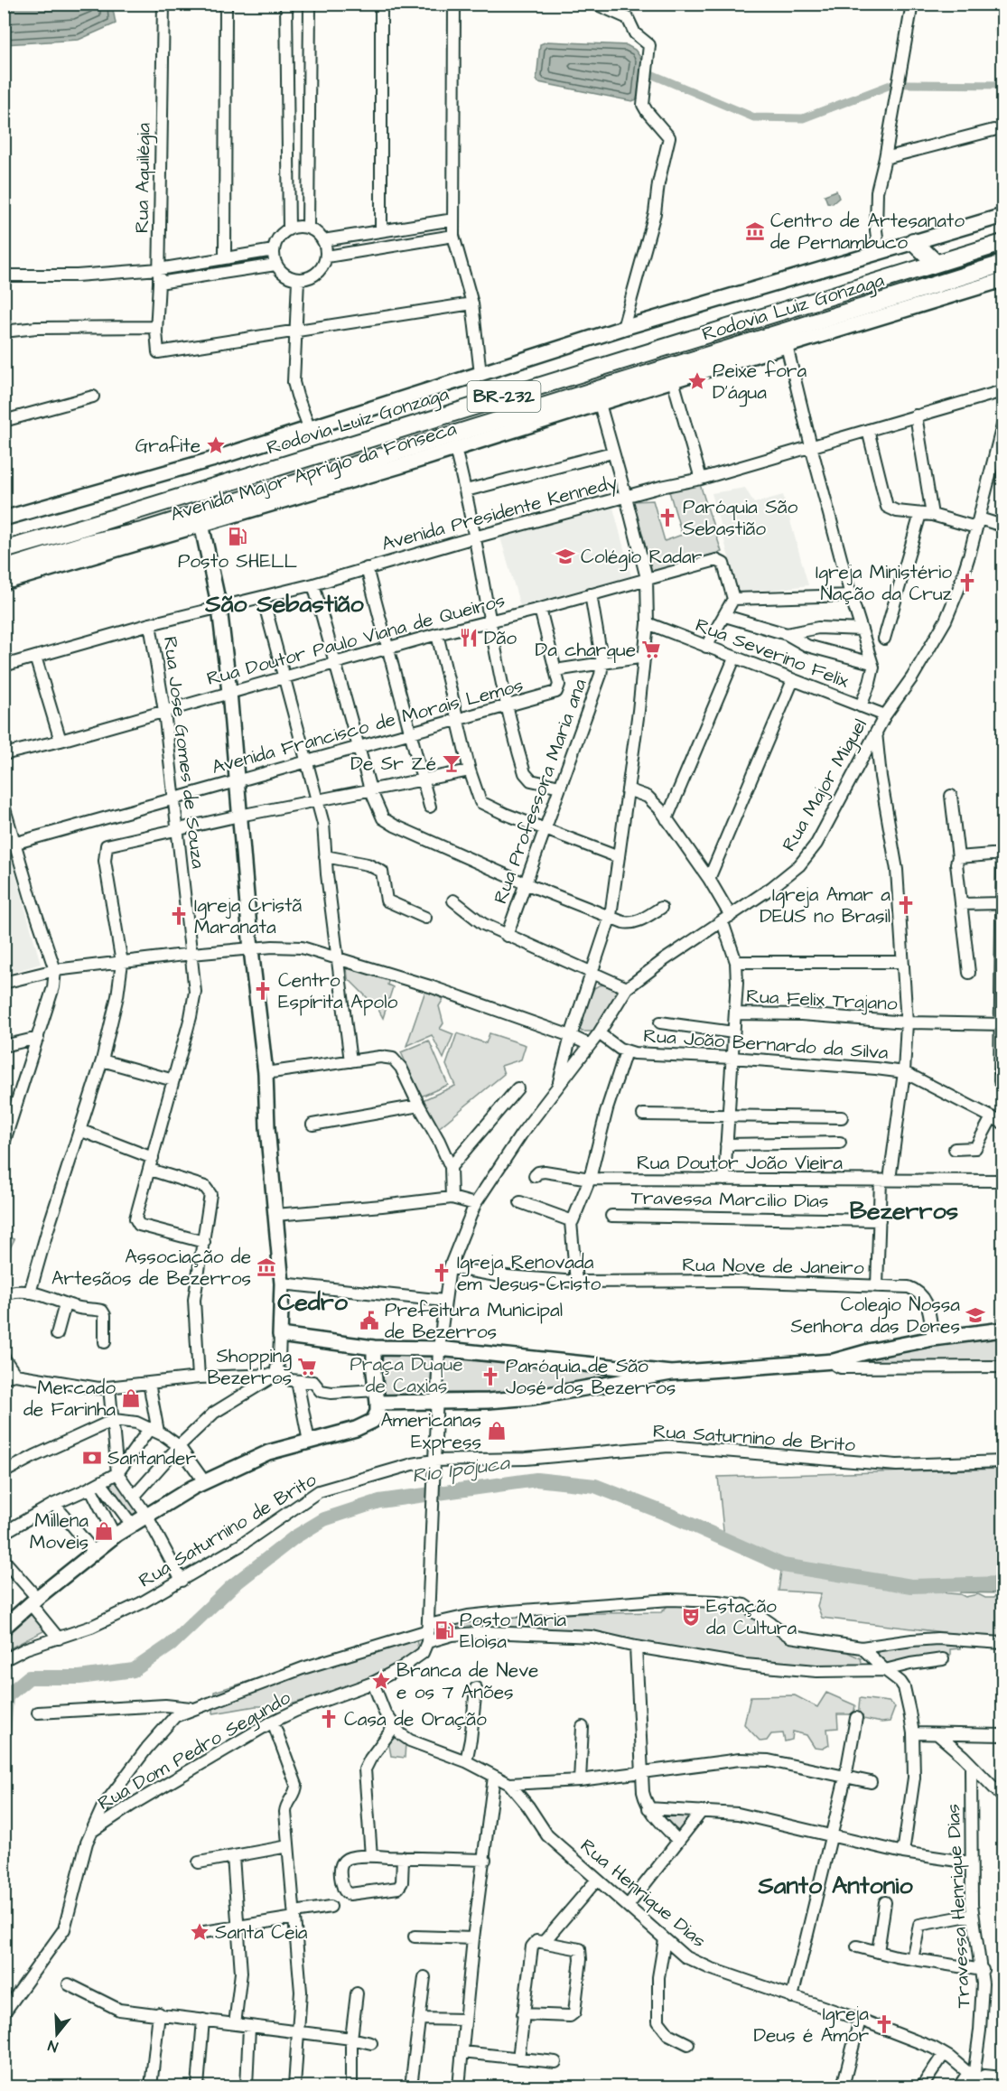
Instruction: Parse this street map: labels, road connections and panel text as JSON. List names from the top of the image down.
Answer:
{
  "streets": {
    "highway": ["Rodovia Luiz Gonzaga", "BR-232"],
    "main road": ["Avenida Major Aprigio da Fonseca"],
    "street": [
      "Rua Aquilégia",
      "Avenida Presidente Kennedy",
      "Rua Doutor Paulo Viana de Queiros",
      "Rua Severino Felix",
      "Avenida Francisco de Morais Lemos",
      "Rua Jose Gomes de Souza",
      "Rua Major Miguel",
      "Rua Professora Maria ana",
      "Rua Felix Trajano",
      "Rua João Bernardo da Silva",
      "Rua Doutor João Vieira",
      "Travessa Marcilio Dias",
      "Rua Nove de Janeiro",
      "Rua Saturnino de Brito",
      "Rua Dom Pedro Segundo",
      "Rua Henrique Dias",
      "Travessa Henrique Dias"
    ]
  },
  "crossings": [
    ["Avenida Presidente Kennedy", "Rua Jose Gomes de Souza"],
    ["Rua Doutor Paulo Viana de Queiros", "Rua Jose Gomes de Souza"],
    ["Rua Doutor Paulo Viana de Queiros", "Rua Professora Maria ana"],
    ["Rua Severino Felix", "Rua Major Miguel"],
    ["Avenida Francisco de Morais Lemos", "Rua Jose Gomes de Souza"],
    ["Rua Major Miguel", "Rua João Bernardo da Silva"],
    ["Rua Major Miguel", "Rua Nove de Janeiro"],
    ["Rua Henrique Dias", "Travessa Henrique Dias"]
  ],
  "districts": [
    "São Sebastião",
    "Bezerros",
    "Cedro",
    "Santo Antonio"
  ],
  "water": ["Rio Ipojuca"],
  "parks": ["Praça Duque de Caxias"],
  "places": {
    "museum": ["Centro de Artesanato de Pernambuco", "Associação de Artesãos de Bezerros"],
    "place": [
      "Peixe fora D'água",
      "Grafite",
      "Branca de Neve e os 7 Anões",
      "Santa Ceia"
    ],
    "church": [
      "Paróquia São Sebastião",
      "Igreja Ministério Nação da Cruz",
      "Igreja Amar a DEUS no Brasil",
      "Igreja Cristã Maranata",
      "Centro Espírita Apolo",
      "Igreja Renovada em Jesus Cristo",
      "Paróquia de São José dos Bezerros",
      "Casa de Oração",
      "Igreja Deus é Amor"
    ],
    "fuel station": ["Posto SHELL", "Posto Maria Eloisa"],
    "school or university": ["Colégio Radar", "Colegio Nossa Senhora das Dores"],
    "restaurant": ["Dão"],
    "supermarket": ["Da charque", "Shopping Bezerros"],
    "bar": ["De Sr Zé"],
    "public building": ["Prefeitura Municipal de Bezerros"],
    "shop": ["Mercado de Farinha", "Americanas Express", "Millena Moveis"],
    "bank": ["Santander"],
    "theatre": ["Estação da Cultura"]
  },
  "north": "bottom"
}
